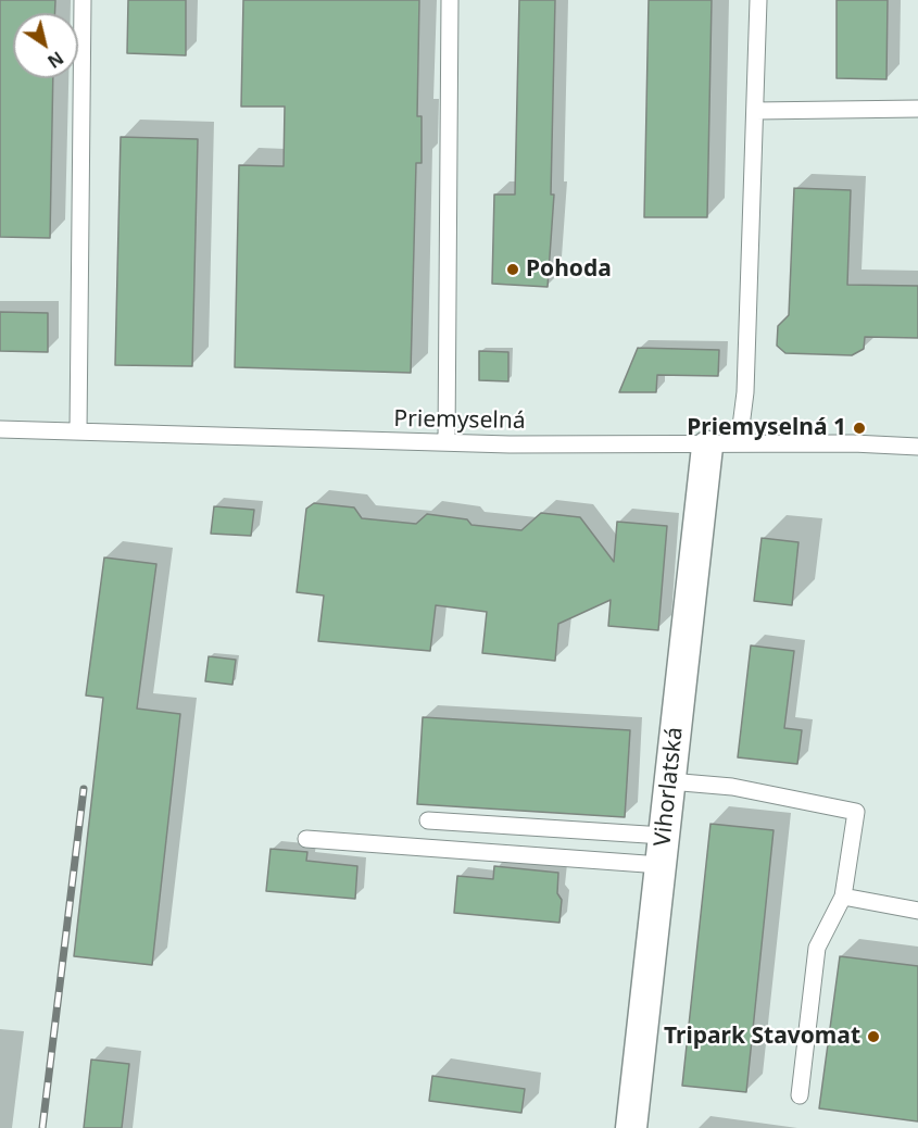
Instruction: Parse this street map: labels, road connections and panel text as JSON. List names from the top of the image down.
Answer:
{
  "streets": {
    "street": ["Vihorlatská"],
    "lane": ["Priemyselná"]
  },
  "crossings": [
    ["Priemyselná", "Vihorlatská"]
  ],
  "places": ["Pohoda", "Priemyselná 1", "Tripark Stavomat"],
  "north": "bottom right"
}
